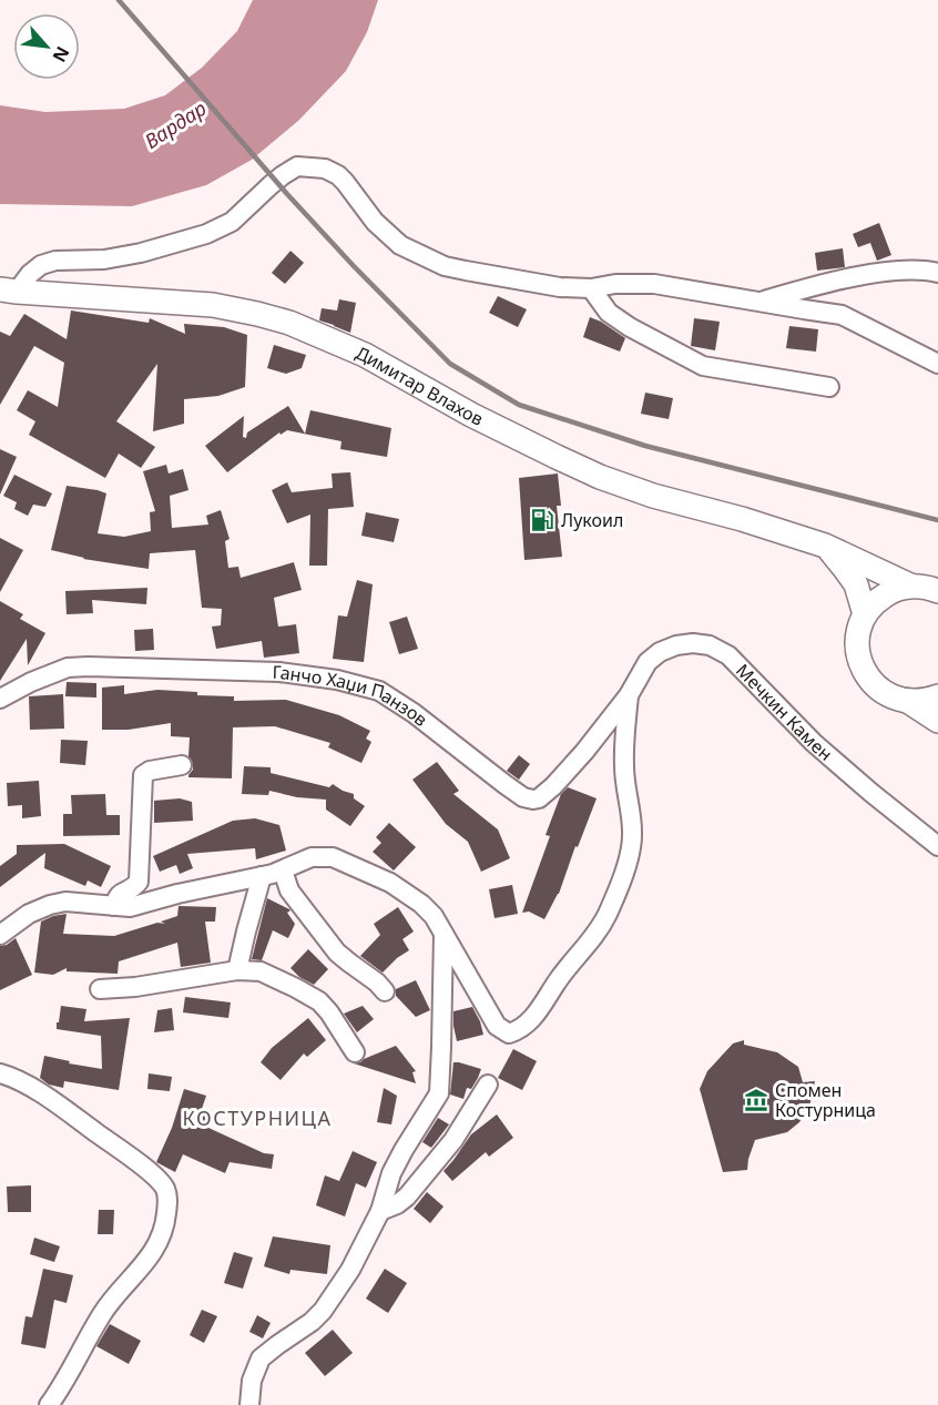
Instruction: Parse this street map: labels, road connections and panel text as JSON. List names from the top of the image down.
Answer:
{
  "streets": {
    "main road": ["Димитар Влахов"],
    "street": ["Ганчо Хаџи Панзов", "Мечкин Камен"]
  },
  "crossings": [
    ["Ганчо Хаџи Панзов", "Мечкин Камен"]
  ],
  "districts": ["КОСТУРНИЦА"],
  "water": ["Вардар"],
  "places": {
    "fuel station": ["Лукоил"],
    "museum": ["Спомен Костурница"]
  },
  "north": "bottom right"
}
